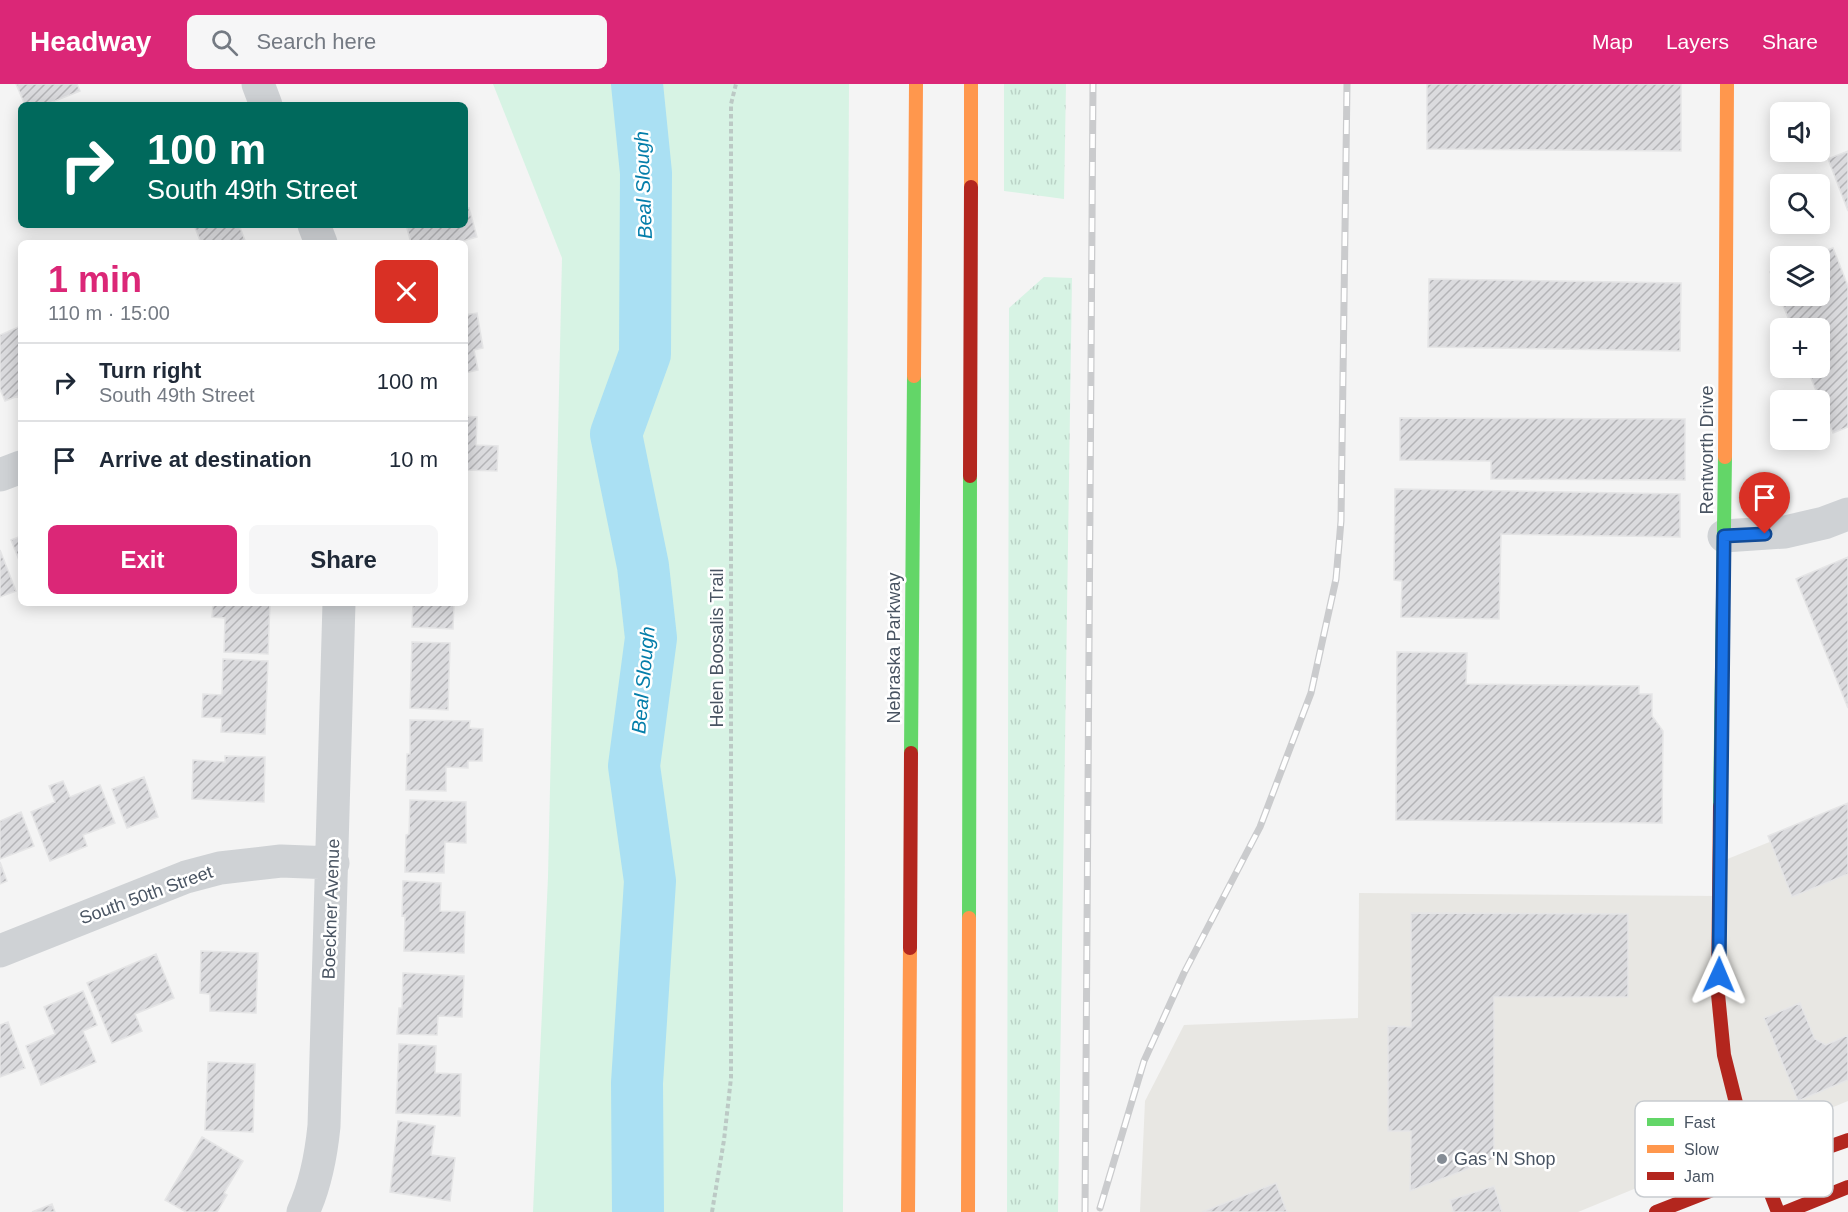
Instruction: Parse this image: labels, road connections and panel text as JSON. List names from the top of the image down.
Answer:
{
  "streets": {
    "main road": ["Rentworth Drive", "Nebraska Parkway"],
    "street": ["South 50th Street", "Boeckner Avenue"],
    "path": ["Helen Boosalis Trail"]
  },
  "crossings": [
    ["South 50th Street", "Boeckner Avenue"]
  ],
  "water": ["Beal Slough"],
  "places": ["Gas 'N Shop"],
  "legend": ["Fast", "Slow", "Jam"],
  "page": {
    "header": "Headway",
    "search": "Search here",
    "nav": ["Map", "Layers", "Share"],
    "map_buttons": ["+", "−"],
    "turn": ["100 m", "South 49th Street"],
    "heading": ["1 min", "110 m · 15:00"],
    "list": [
      {
        "name": "Turn right",
        "note": "South 49th Street",
        "value": "100 m"
      },
      {
        "name": "Arrive at destination",
        "value": "10 m"
      }
    ],
    "buttons": ["Exit", "Share"]
  }
}
